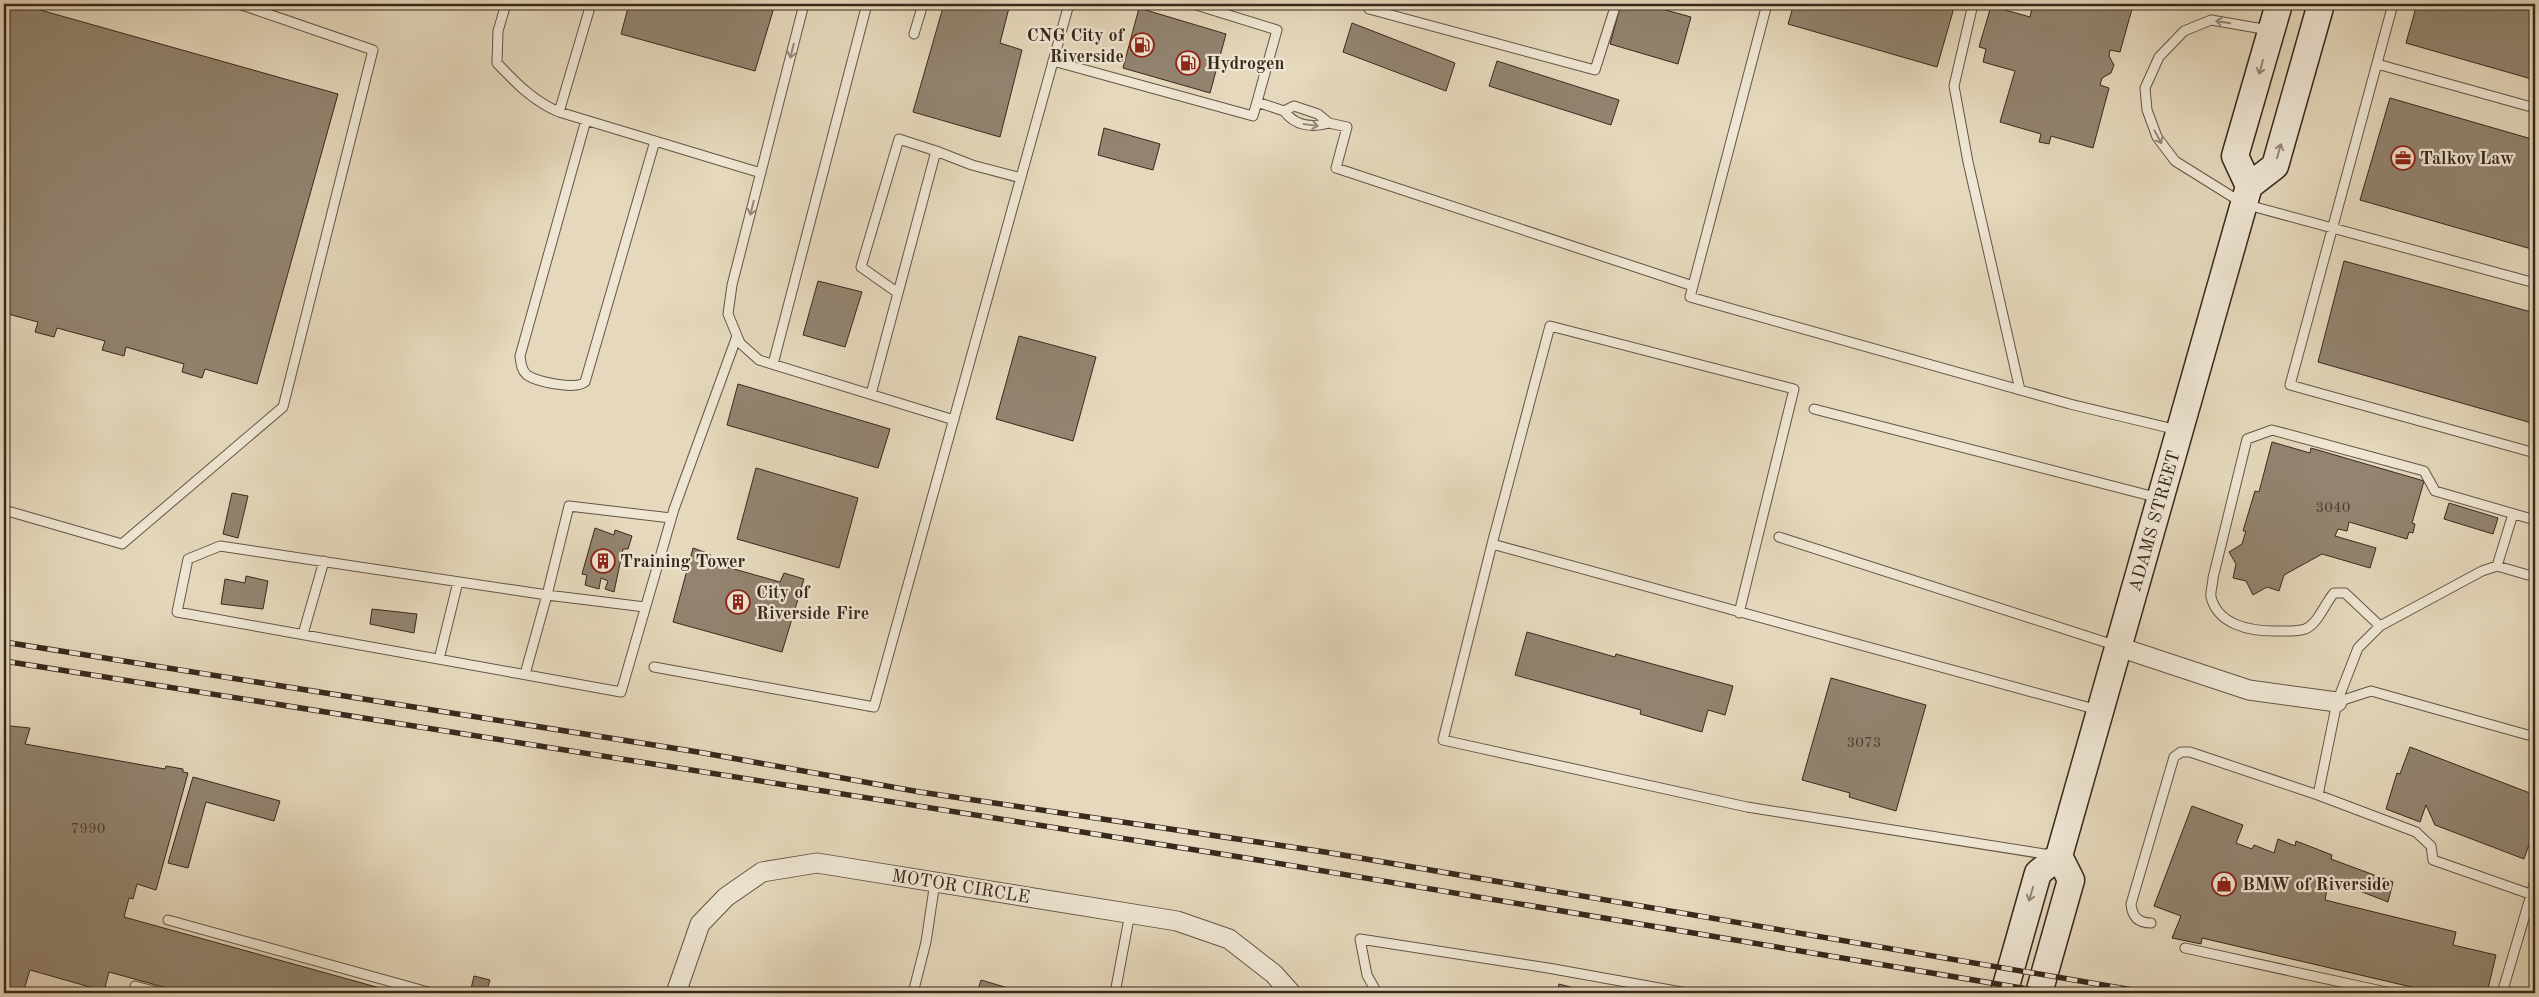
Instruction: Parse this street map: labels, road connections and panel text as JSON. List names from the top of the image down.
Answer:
{
  "streets": {
    "main road": ["ADAMS STREET"],
    "street": ["MOTOR CIRCLE"]
  },
  "places": {
    "fuel station": ["CNG City of Riverside", "Hydrogen"],
    "office": ["Talkov Law"],
    "building": ["Training Tower", "City of Riverside Fire"],
    "shop": ["BMW of Riverside"]
  },
  "house_numbers": ["3040", "3073", "7990"]
}
